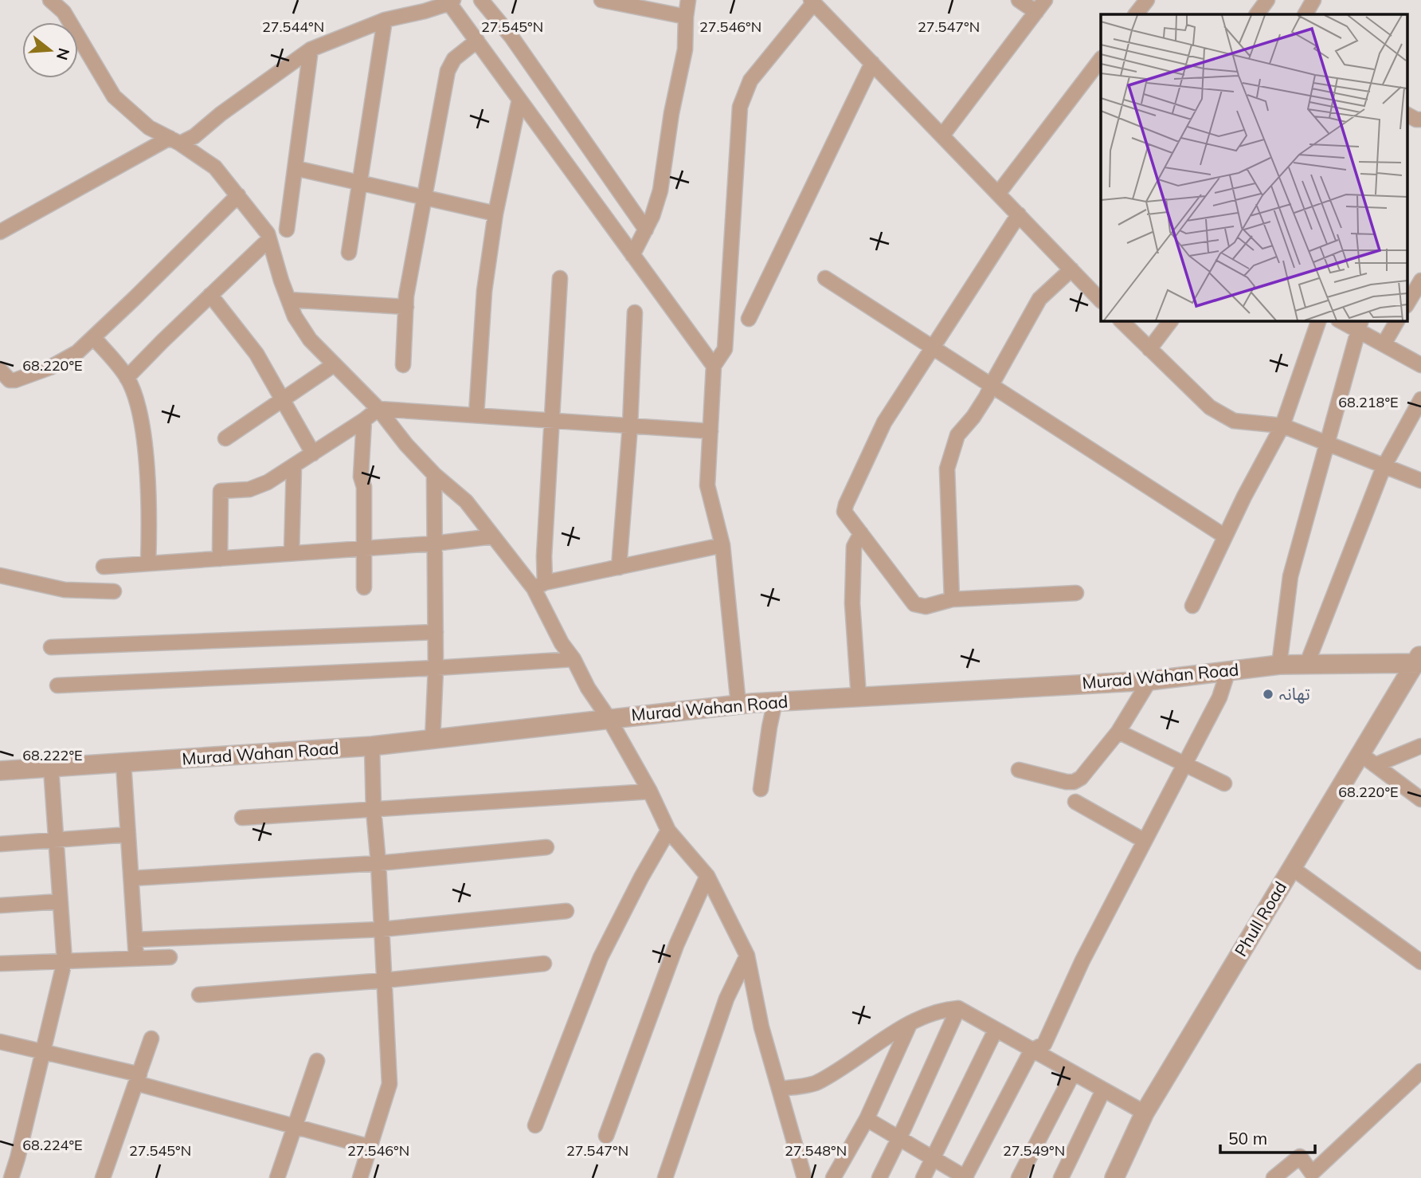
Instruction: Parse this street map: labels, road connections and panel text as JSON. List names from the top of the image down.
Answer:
{
  "streets": {
    "street": ["Murad Wahan Road", "Phull Road"]
  },
  "crossings": [
    ["Murad Wahan Road", "Phull Road"]
  ],
  "places": ["تھانہ"],
  "scale_bar": "50 m",
  "north": "right",
  "coordinates": [
    "27.544°N",
    "27.545°N",
    "27.546°N",
    "27.547°N",
    "68.220°E",
    "68.218°E",
    "68.222°E",
    "68.224°E",
    "27.548°N",
    "27.549°N"
  ]
}
